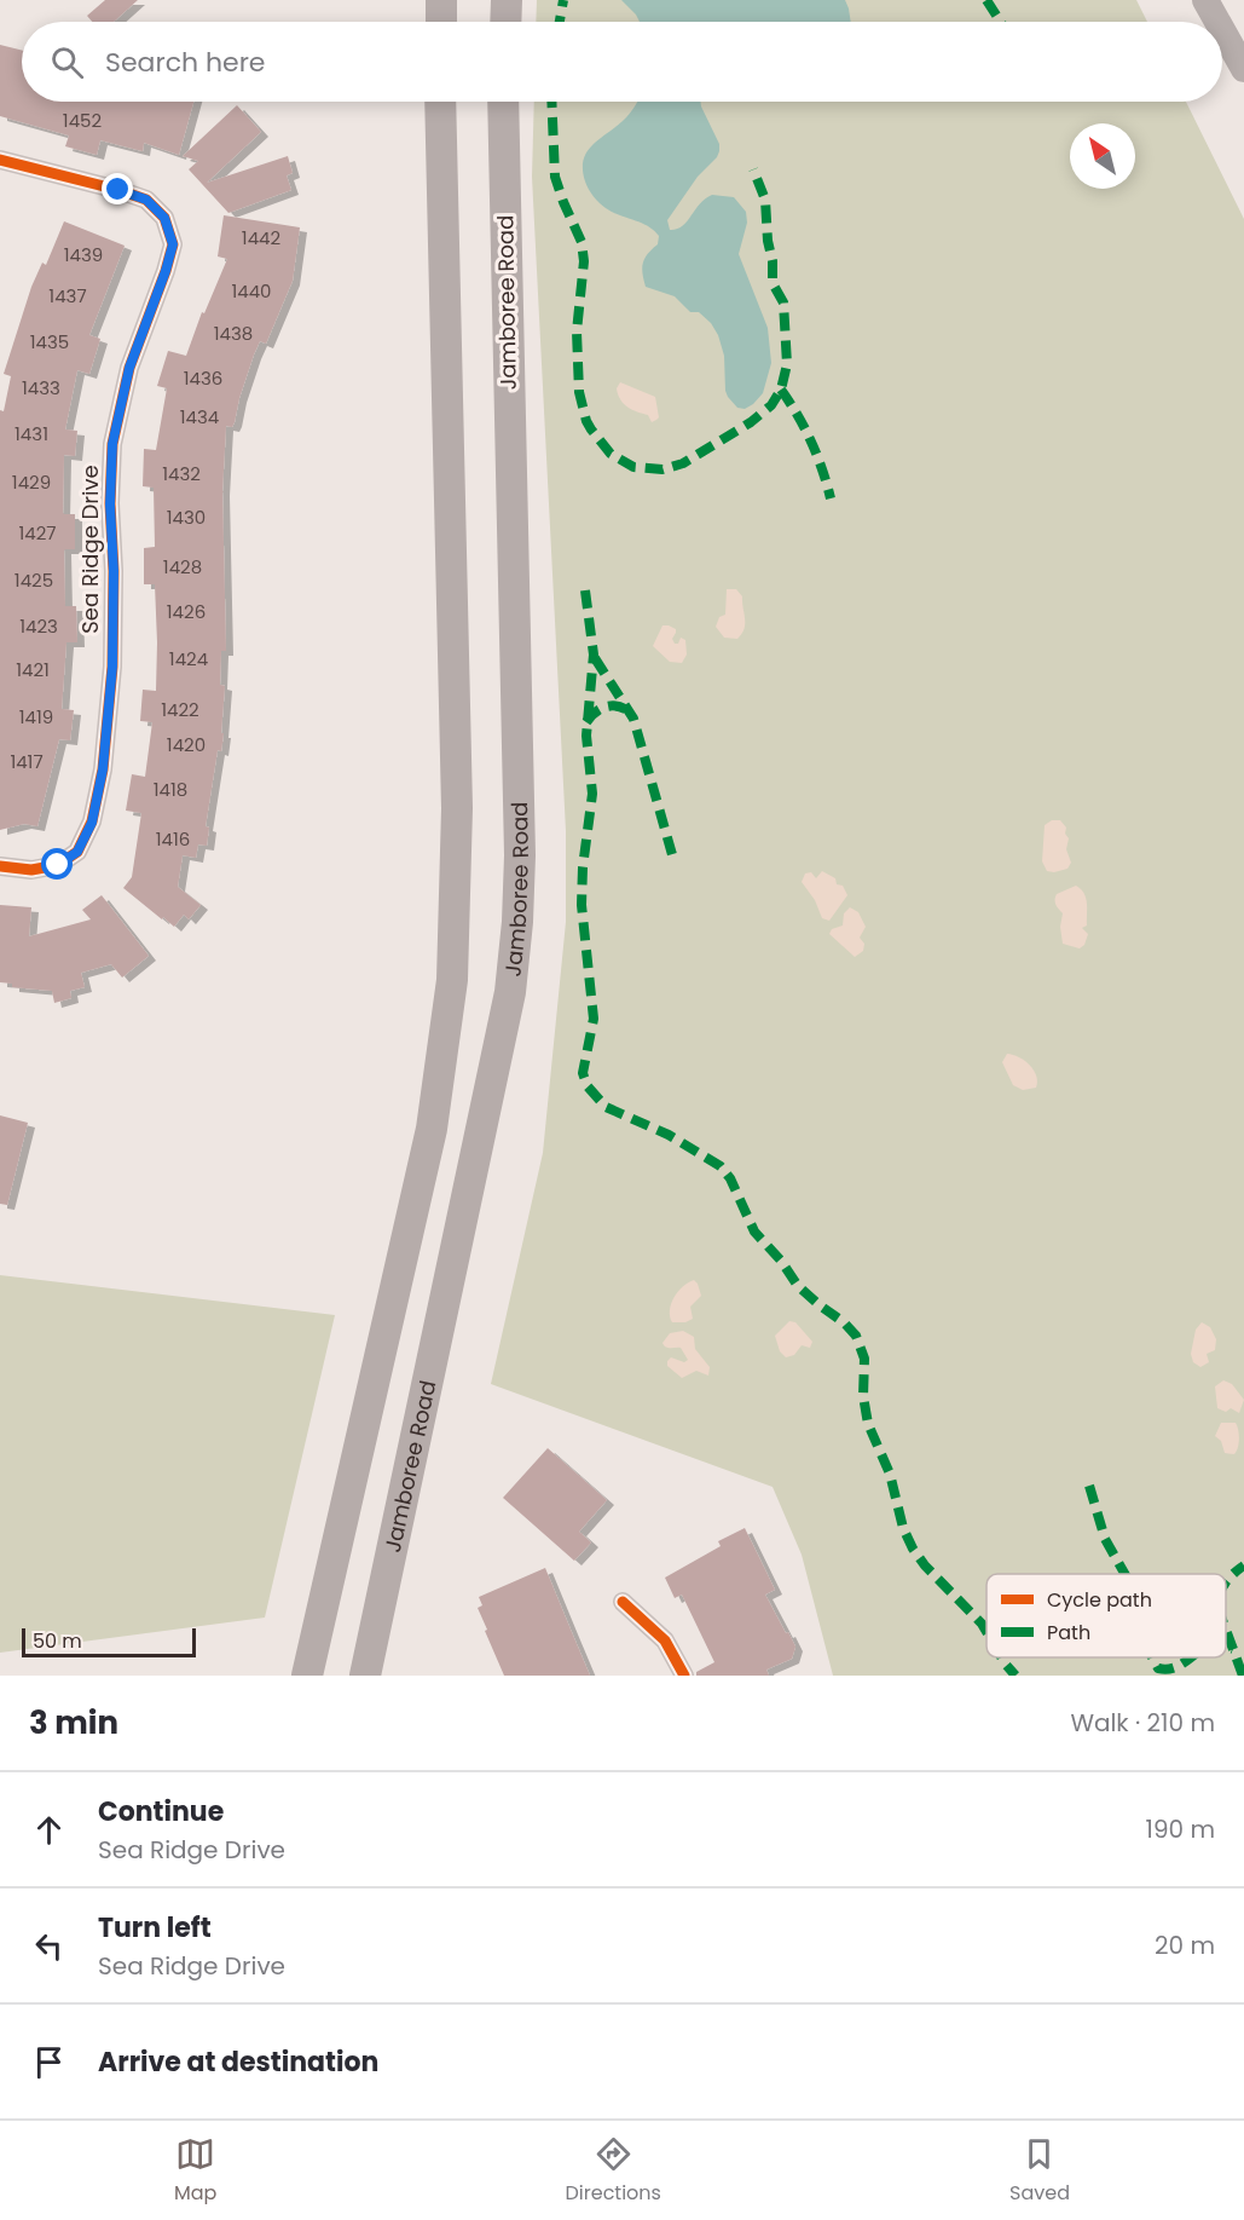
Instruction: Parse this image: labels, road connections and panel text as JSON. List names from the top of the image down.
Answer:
{
  "streets": {
    "main road": ["Jamboree Road"],
    "street": ["Sea Ridge Drive"]
  },
  "house_numbers": [
    "1452",
    "1442",
    "1439",
    "1440",
    "1437",
    "1438",
    "1435",
    "1436",
    "1433",
    "1434",
    "1431",
    "1432",
    "1429",
    "1430",
    "1427",
    "1428",
    "1425",
    "1426",
    "1423",
    "1424",
    "1421",
    "1422",
    "1419",
    "1420",
    "1417",
    "1418",
    "1416"
  ],
  "legend": ["Cycle path", "Path"],
  "scale_bar": "50 m",
  "north": "top left",
  "page": {
    "search": "Search here",
    "scale": "50 m",
    "heading": ["3 min", "Walk · 210 m"],
    "list": [
      ["Continue", "Sea Ridge Drive", "190 m"],
      ["Turn left", "Sea Ridge Drive", "20 m"],
      "Arrive at destination"
    ],
    "nav": ["Map", "Directions", "Saved"]
  }
}
